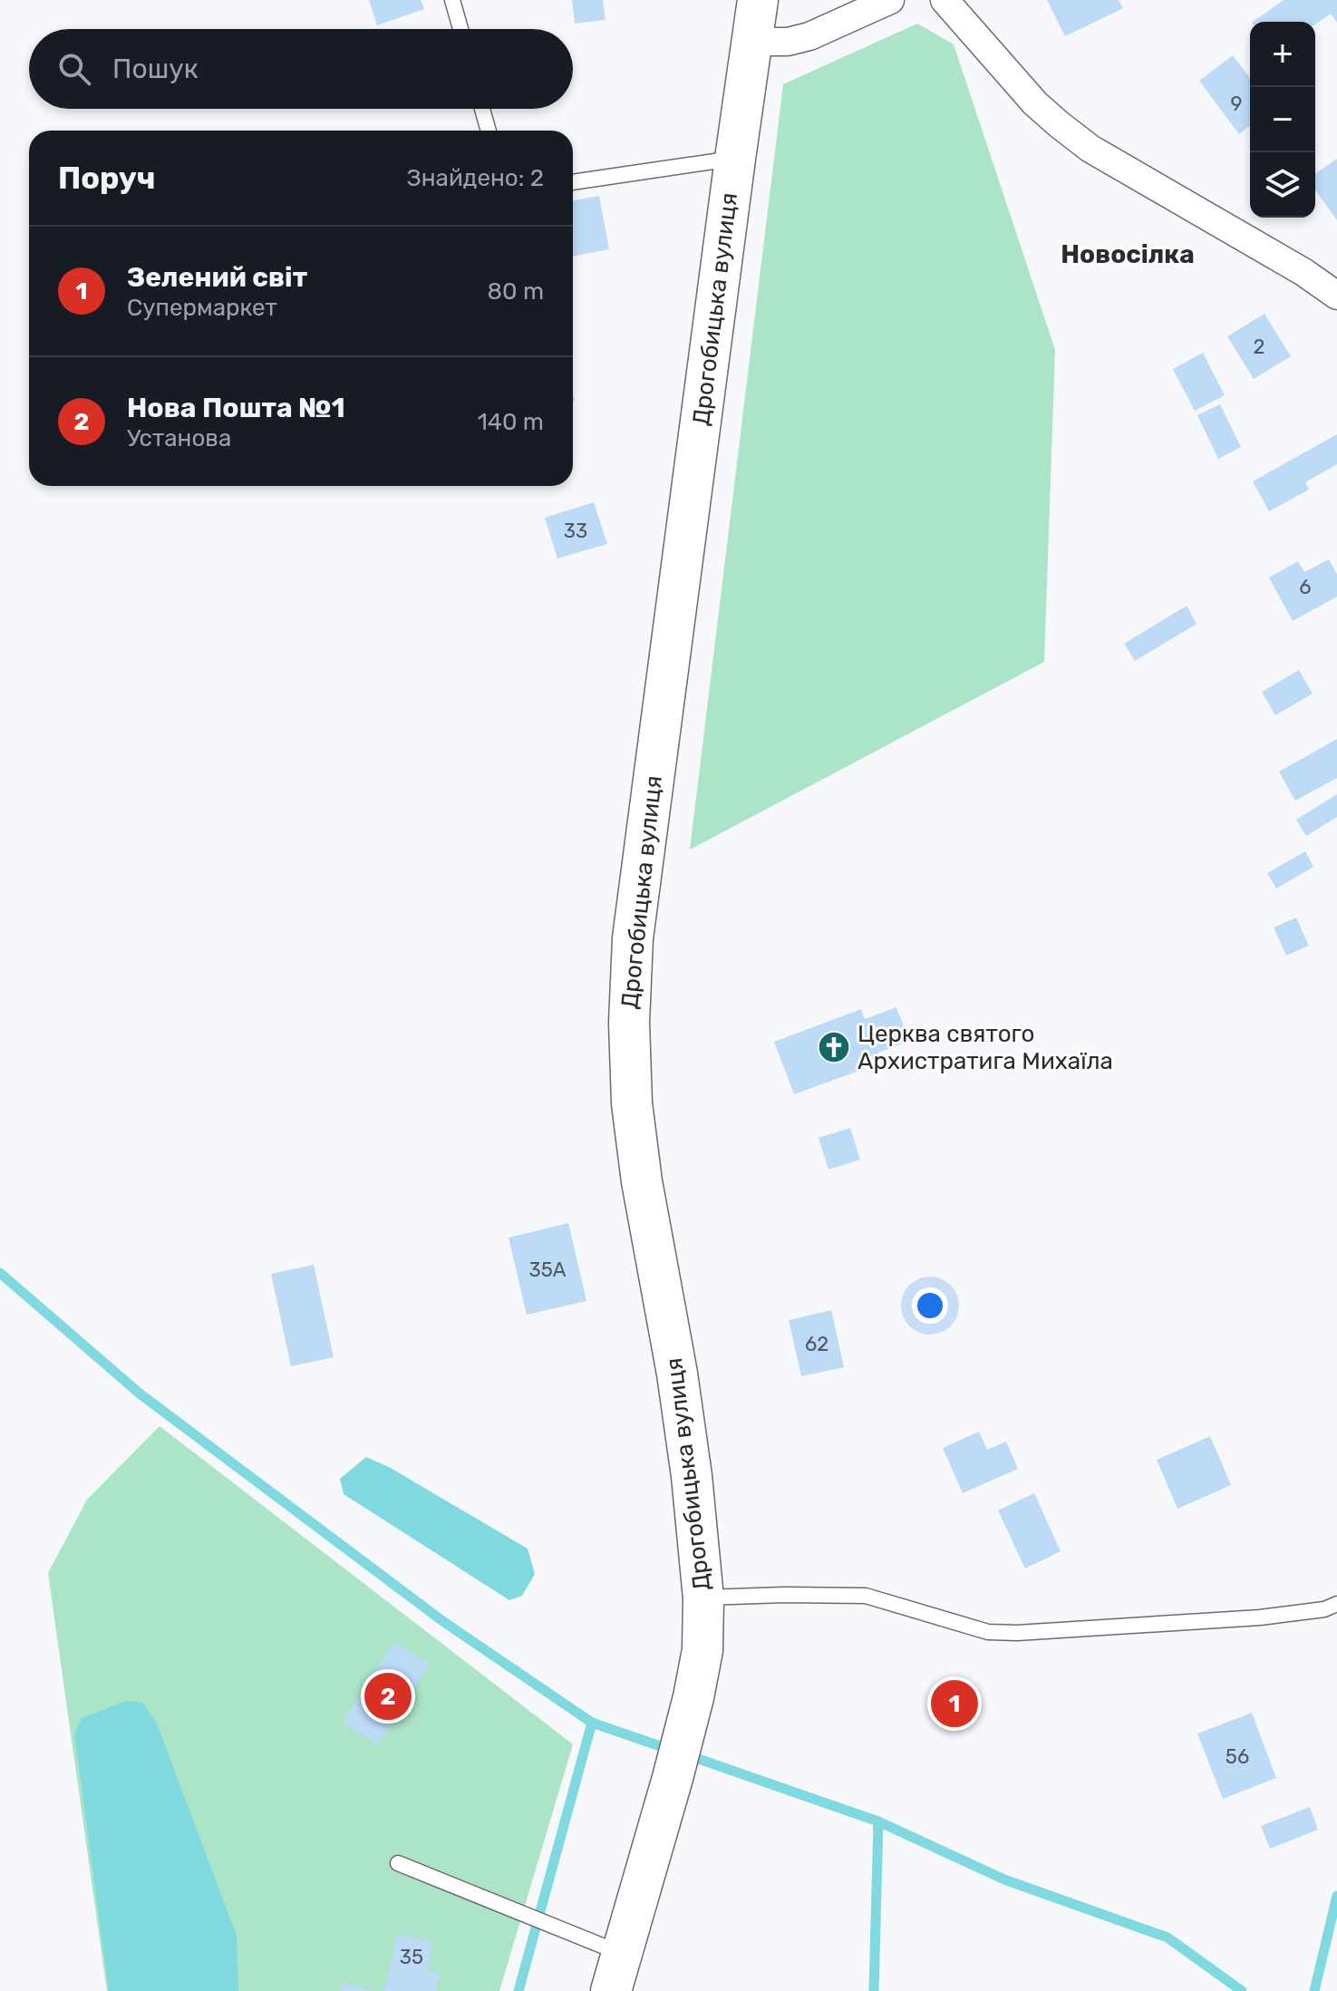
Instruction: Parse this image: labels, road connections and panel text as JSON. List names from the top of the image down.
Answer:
{
  "streets": {
    "main road": ["Дрогобицька вулиця"]
  },
  "districts": ["Новосілка"],
  "places": {
    "church": ["Церква святого Архистратига Михаїла"]
  },
  "house_numbers": [
    "9",
    "2",
    "33",
    "6",
    "35А",
    "62",
    "56",
    "35"
  ],
  "page": {
    "map_buttons": ["+", "−"],
    "search": "Пошук",
    "heading": ["Поруч", "Знайдено: 2"],
    "list": [
      {
        "mark": "1",
        "name": "Зелений світ",
        "note": "Супермаркет",
        "value": "80 m"
      },
      {
        "mark": "2",
        "name": "Нова Пошта №1",
        "note": "Установа",
        "value": "140 m"
      }
    ],
    "pins": ["2", "1"]
  }
}
